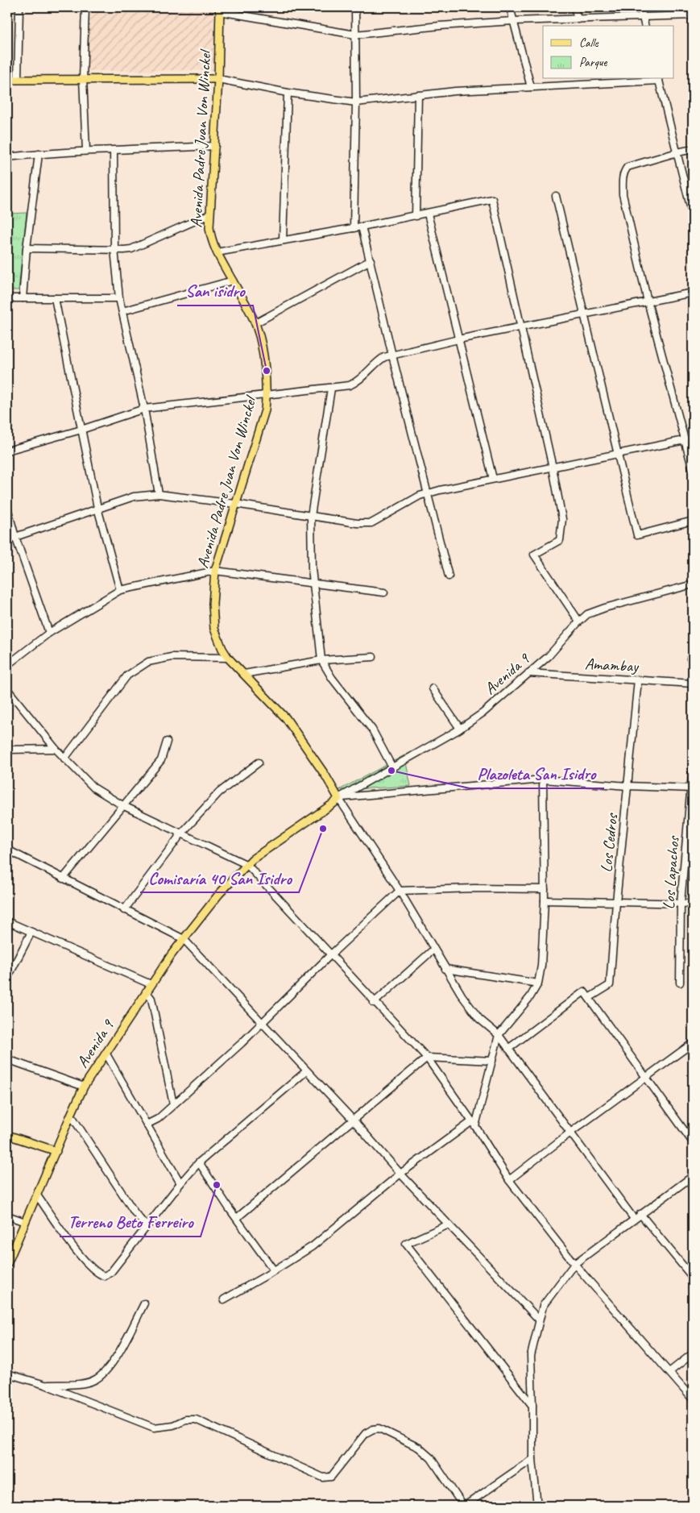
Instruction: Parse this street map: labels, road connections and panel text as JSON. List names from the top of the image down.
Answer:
{
  "streets": {
    "main road": ["Avenida Padre Juan Von Winckel", "Avenida 9"],
    "street": ["Amambay", "Los Cedros", "Los Lapachos"]
  },
  "crossings": [
    ["Avenida Padre Juan Von Winckel", "Avenida 9"],
    ["Amambay", "Avenida 9"],
    ["Amambay", "Los Cedros"]
  ],
  "places": [
    "San isidro",
    "Plazoleta San Isidro",
    "Comisaría 40 San Isidro",
    "Terreno Beto Ferreiro"
  ],
  "legend": ["Calle", "Parque"]
}
